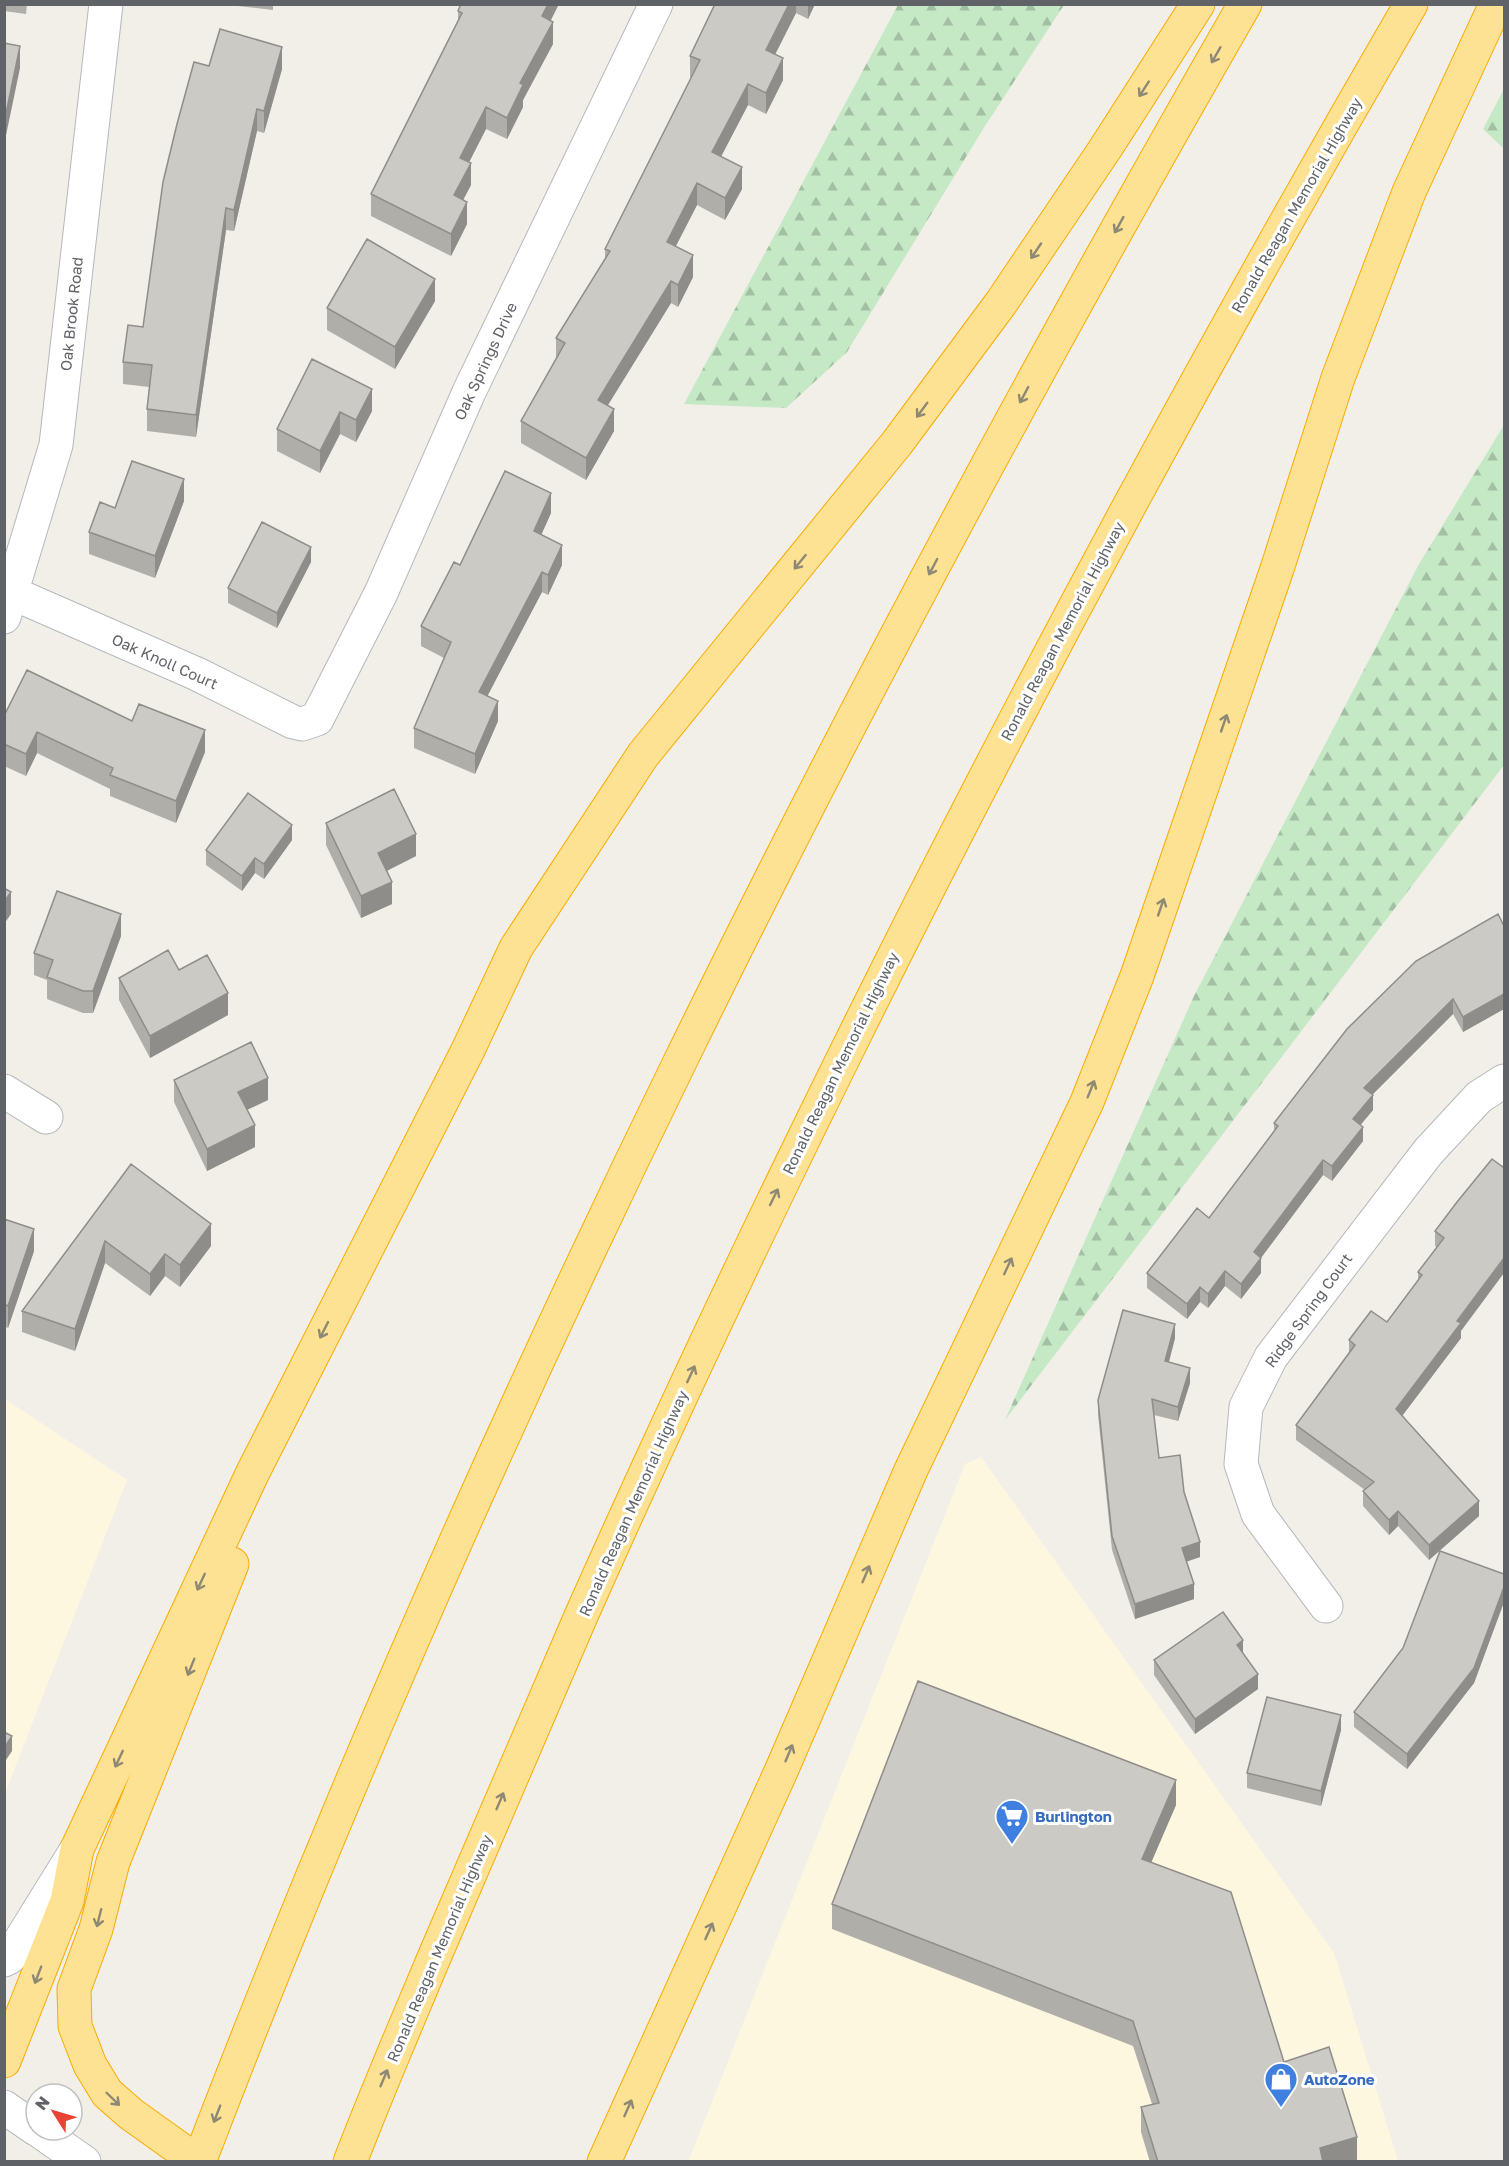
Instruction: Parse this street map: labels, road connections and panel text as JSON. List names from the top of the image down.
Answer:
{
  "streets": {
    "highway": ["Ronald Reagan Memorial Highway"],
    "street": [
      "Oak Brook Road",
      "Oak Springs Drive",
      "Oak Knoll Court",
      "Ridge Spring Court"
    ]
  },
  "crossings": [
    ["Oak Brook Road", "Oak Knoll Court"],
    ["Oak Springs Drive", "Oak Knoll Court"]
  ],
  "places": {
    "supermarket": ["Burlington"],
    "shop": ["AutoZone"]
  },
  "north": "top left"
}
